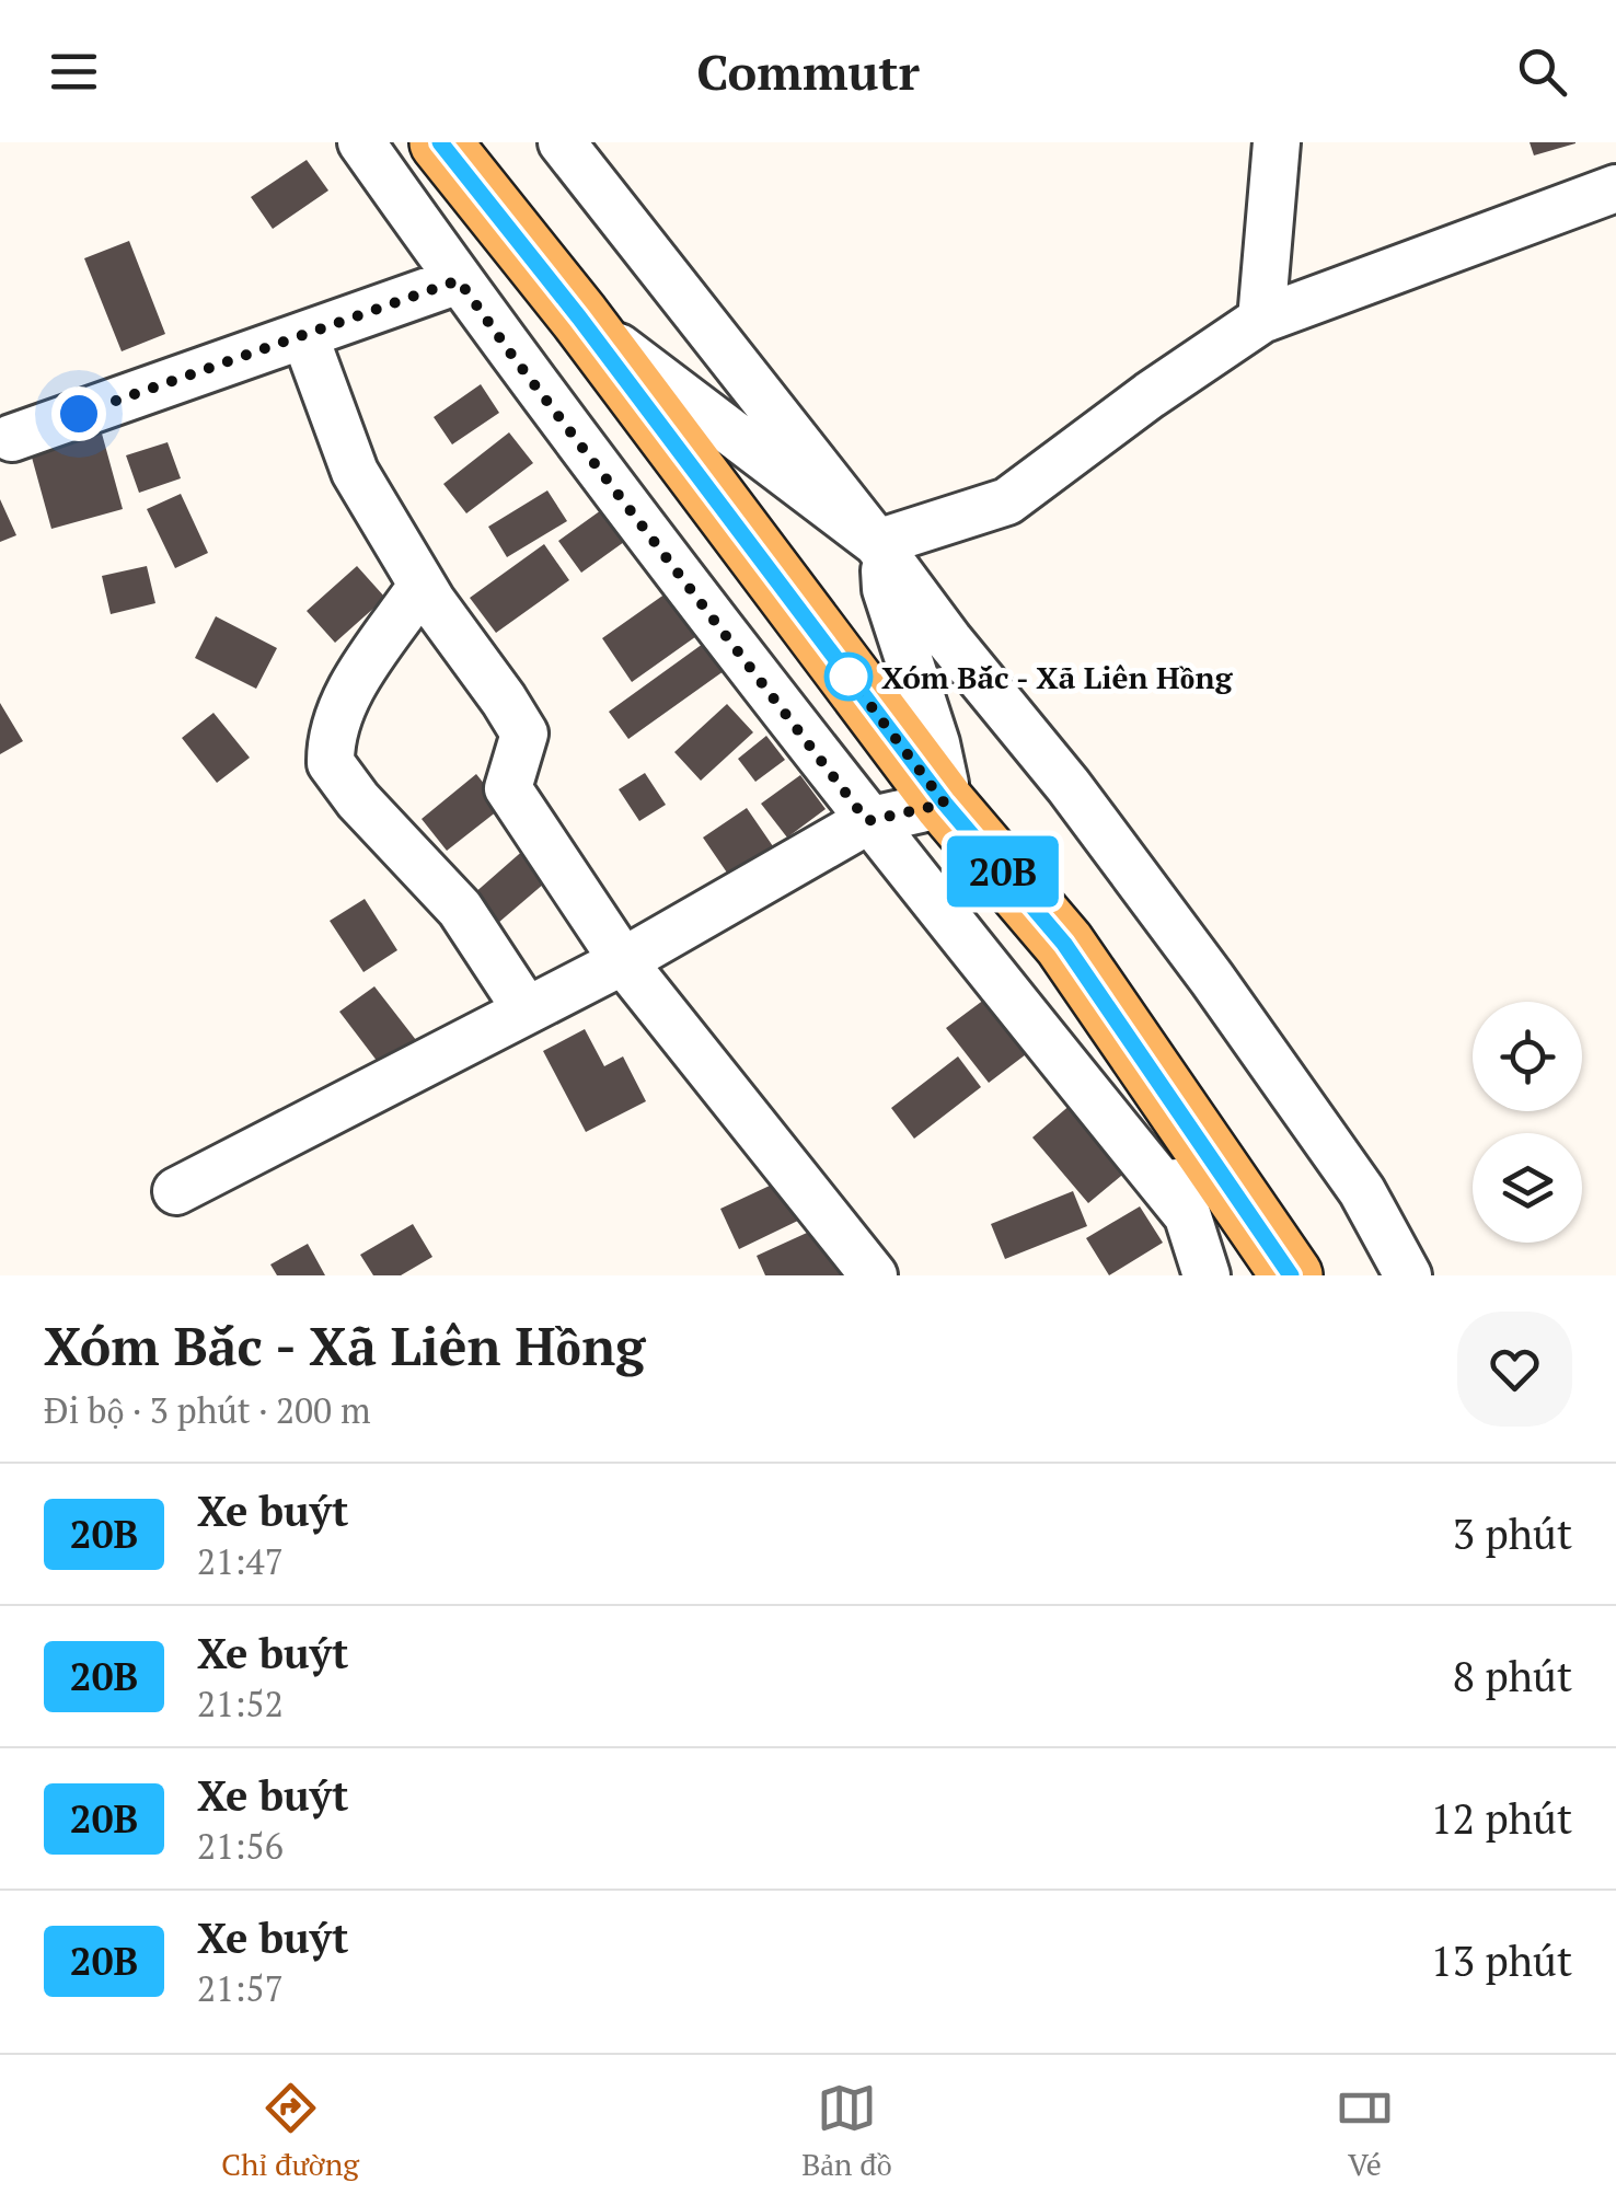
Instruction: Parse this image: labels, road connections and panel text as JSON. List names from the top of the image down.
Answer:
{
  "places": ["Xóm Bắc - Xã Liên Hồng"],
  "lines": ["bus line 20B"],
  "page": {
    "header": "Commutr",
    "on_map": "20B",
    "heading": ["Xóm Bắc - Xã Liên Hồng", "Đi bộ · 3 phút · 200 m"],
    "list": [
      {
        "mark": "20B",
        "name": "Xe buýt",
        "note": "21:47",
        "value": "3 phút"
      },
      {
        "mark": "20B",
        "name": "Xe buýt",
        "note": "21:52",
        "value": "8 phút"
      },
      {
        "mark": "20B",
        "name": "Xe buýt",
        "note": "21:56",
        "value": "12 phút"
      },
      {
        "mark": "20B",
        "name": "Xe buýt",
        "note": "21:57",
        "value": "13 phút"
      }
    ],
    "tabs": ["Chỉ đường", "Bản đồ", "Vé"]
  }
}
